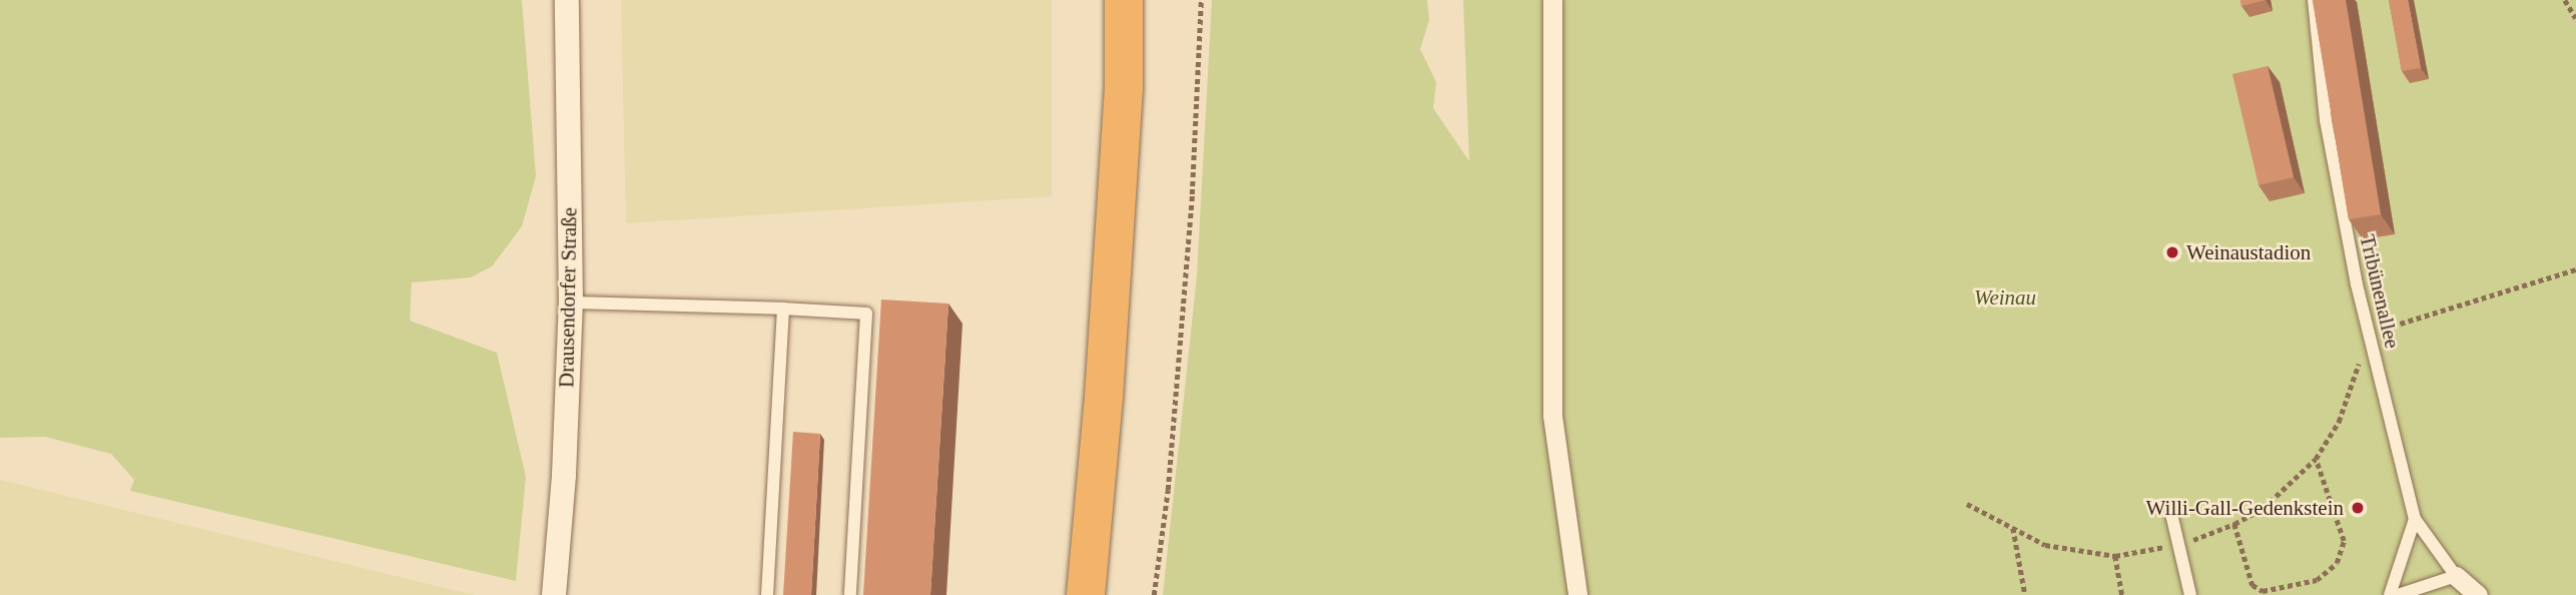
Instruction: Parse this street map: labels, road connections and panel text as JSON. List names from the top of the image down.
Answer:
{
  "streets": {
    "street": ["Drausendorfer Straße"],
    "lane": ["Tribünenallee"]
  },
  "parks": ["Weinau"],
  "places": ["Weinaustadion", "Willi-Gall-Gedenkstein"]
}
